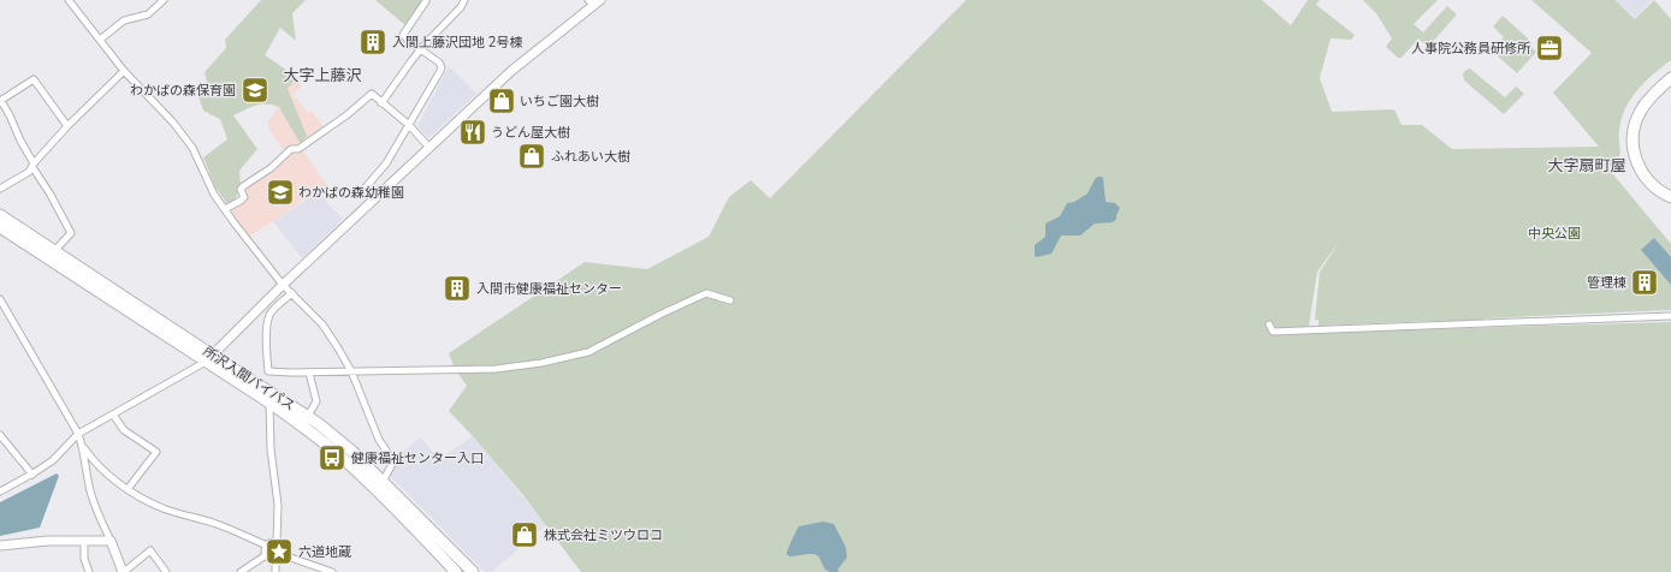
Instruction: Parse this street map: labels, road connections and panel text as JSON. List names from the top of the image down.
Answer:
{
  "streets": {
    "highway": ["所沢入間バイパス"]
  },
  "districts": ["大字上藤沢", "大字扇町屋"],
  "parks": ["中央公園"],
  "places": {
    "building": ["入間上藤沢団地 2号棟", "管理棟", "入間市健康福祉センター"],
    "office": ["人事院公務員研修所"],
    "school or university": ["わかばの森保育園", "わかばの森幼稚園"],
    "shop": ["いちご園大樹", "ふれあい大樹", "株式会社ミツウロコ"],
    "restaurant": ["うどん屋大樹"],
    "bus stop": ["健康福祉センター入口"],
    "place": ["六道地蔵"]
  }
}
